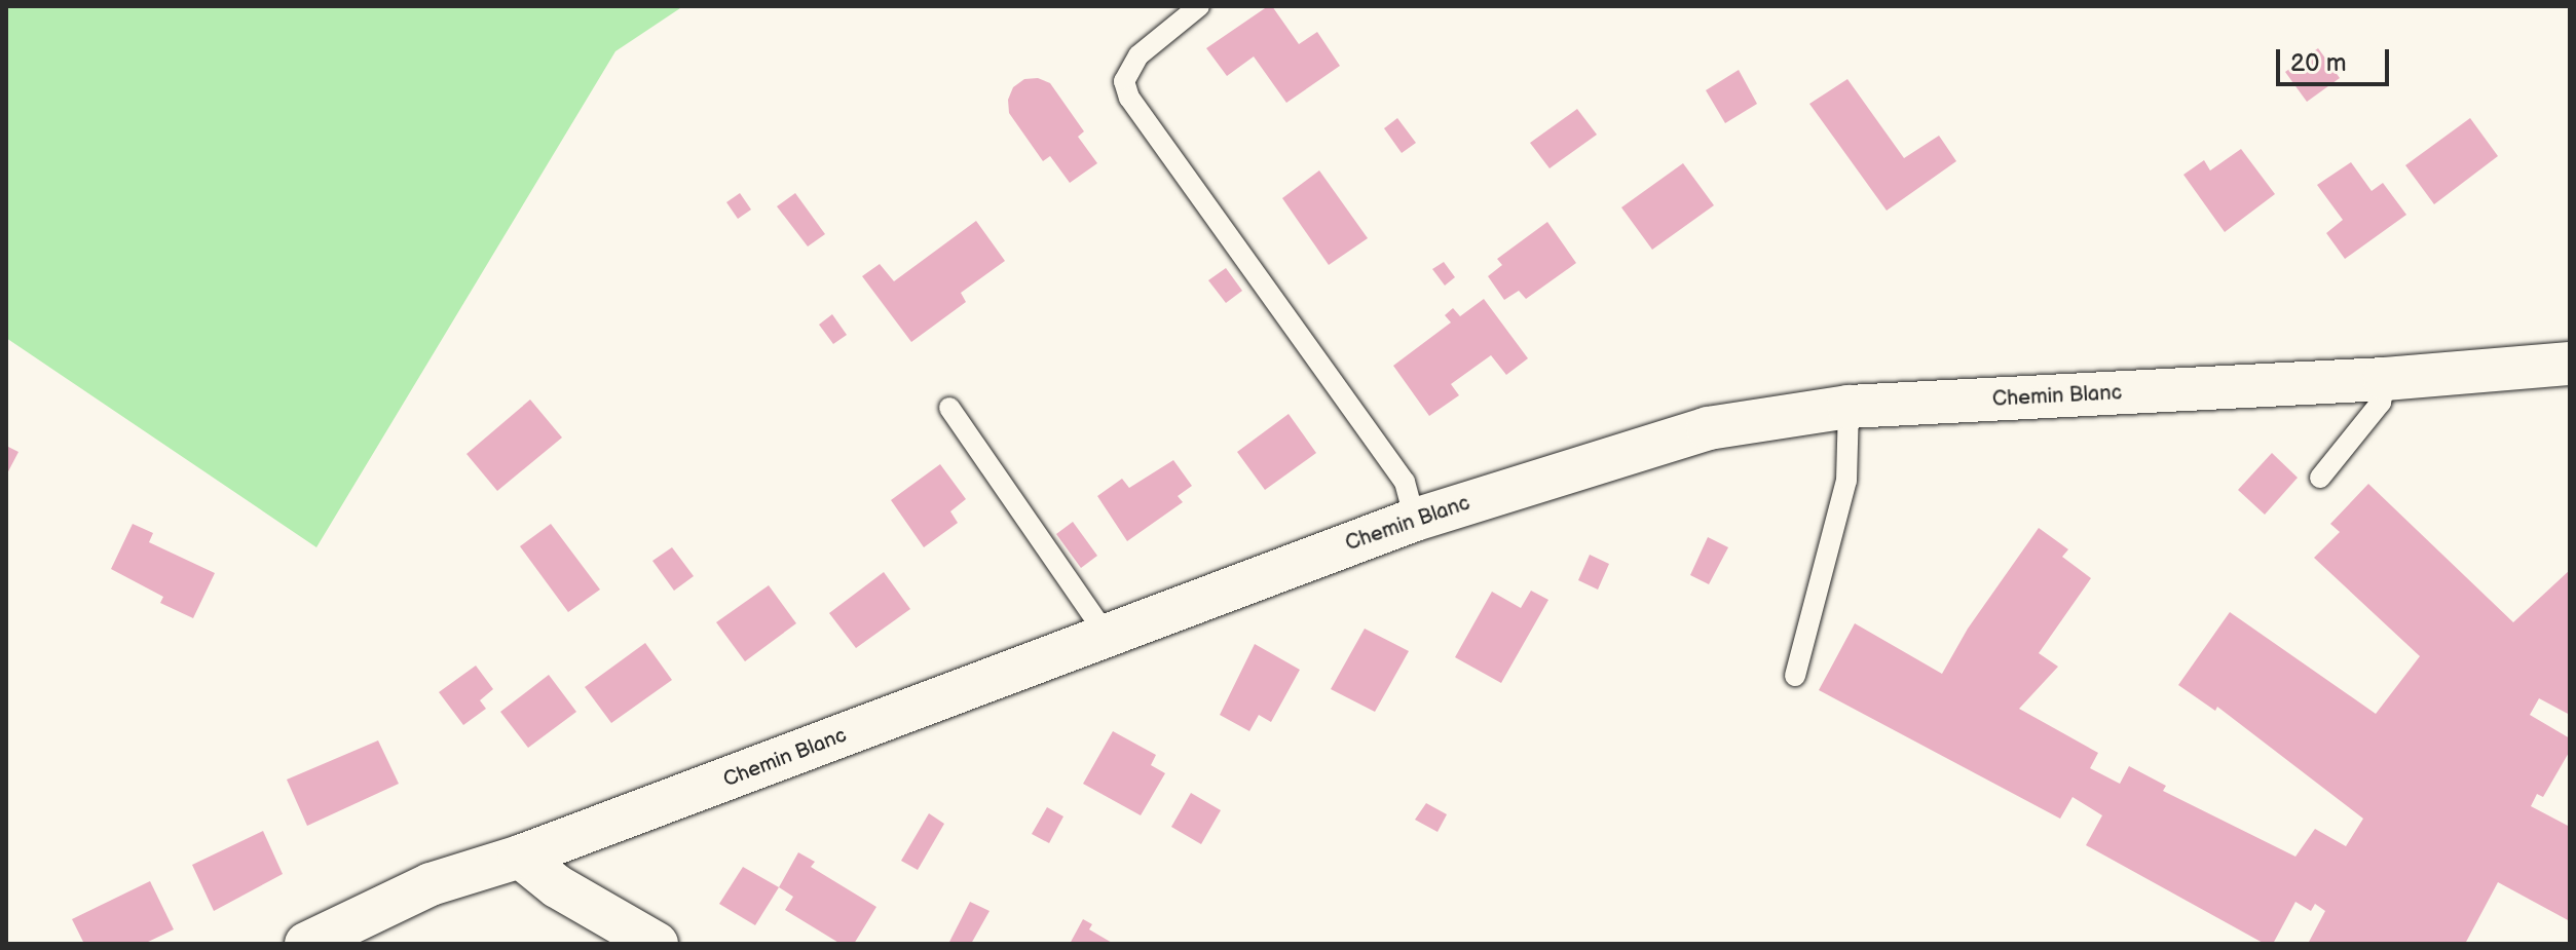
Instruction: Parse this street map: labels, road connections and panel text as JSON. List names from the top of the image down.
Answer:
{
  "streets": {
    "street": ["Chemin Blanc"]
  },
  "scale_bar": "20 m"
}
